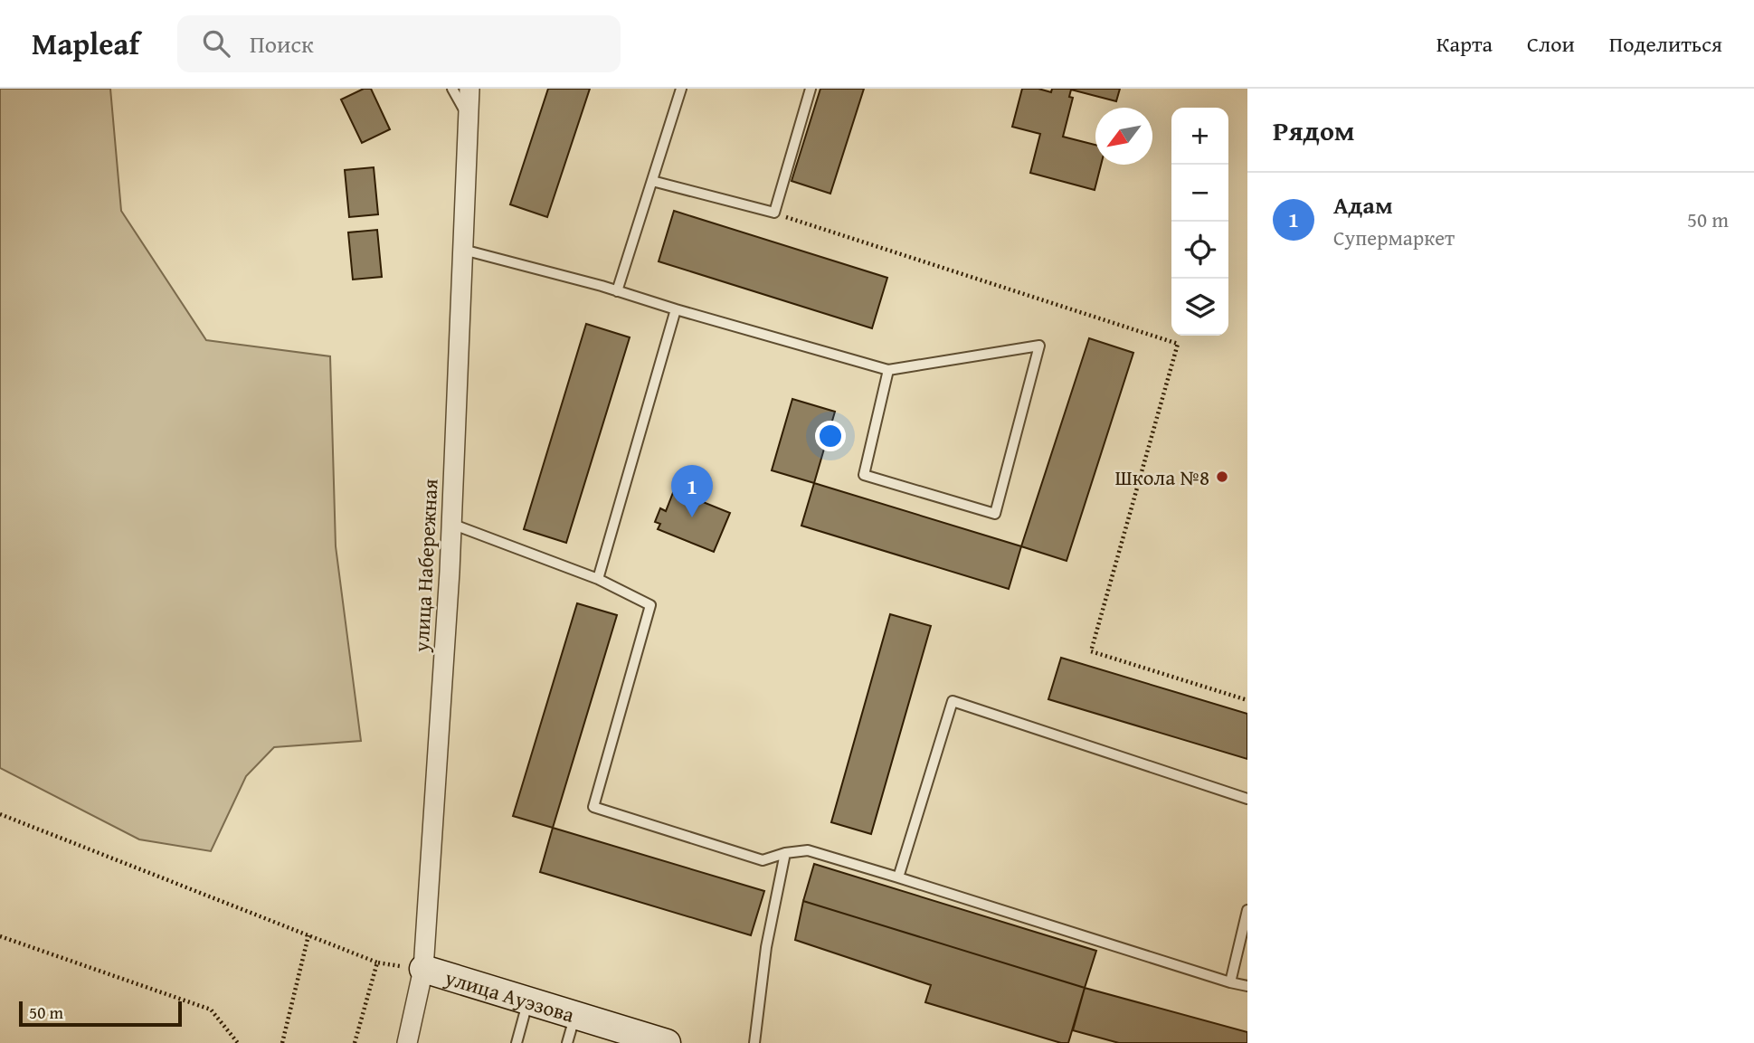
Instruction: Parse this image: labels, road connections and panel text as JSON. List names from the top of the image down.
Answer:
{
  "streets": {
    "street": ["улица Набережная", "улица Ауэзова"]
  },
  "crossings": [
    ["улица Набережная", "улица Ауэзова"]
  ],
  "places": ["Школа №8"],
  "scale_bar": "50 m",
  "north": "bottom left",
  "page": {
    "header": "Mapleaf",
    "search": "Поиск",
    "nav": ["Карта", "Слои", "Поделиться"],
    "heading": "Рядом",
    "map_buttons": ["+", "−"],
    "list": [
      {
        "mark": "1",
        "name": "Адам",
        "note": "Супермаркет",
        "value": "50 m"
      }
    ],
    "pins": "1",
    "scale": "50 m"
  }
}
